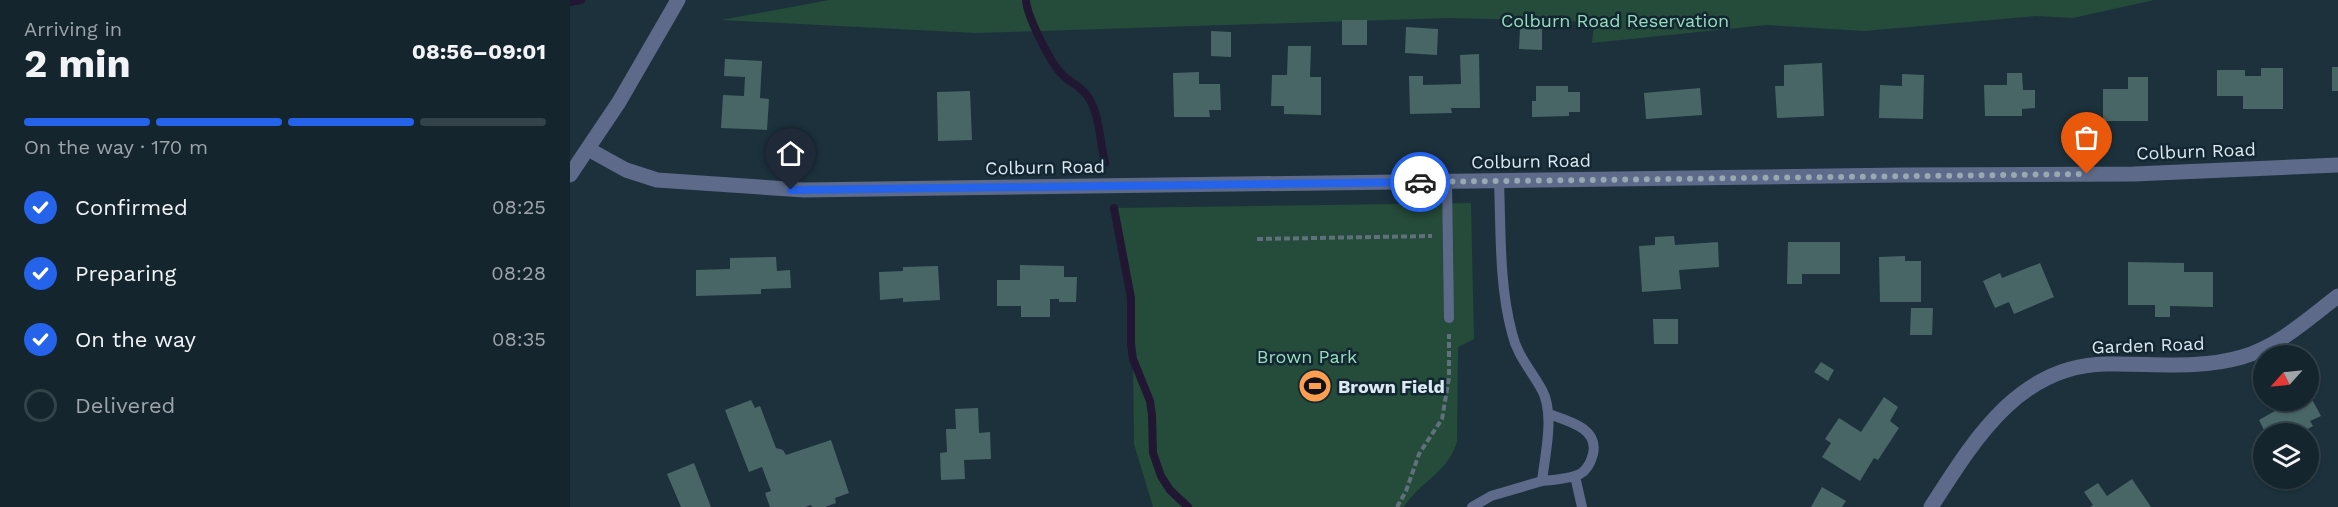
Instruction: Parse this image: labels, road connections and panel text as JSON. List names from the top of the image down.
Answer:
{
  "streets": {
    "street": ["Colburn Road", "Garden Road"]
  },
  "parks": ["Colburn Road Reservation", "Brown Park"],
  "places": {
    "sports": ["Brown Field"]
  },
  "north": "bottom left",
  "page": {
    "heading": ["2 min", "Arriving in", "08:56–09:01"],
    "bar": "On the way · 170 m",
    "list": [
      ["Confirmed", "08:25"],
      ["Preparing", "08:28"],
      ["On the way", "08:35"],
      "Delivered"
    ]
  }
}
